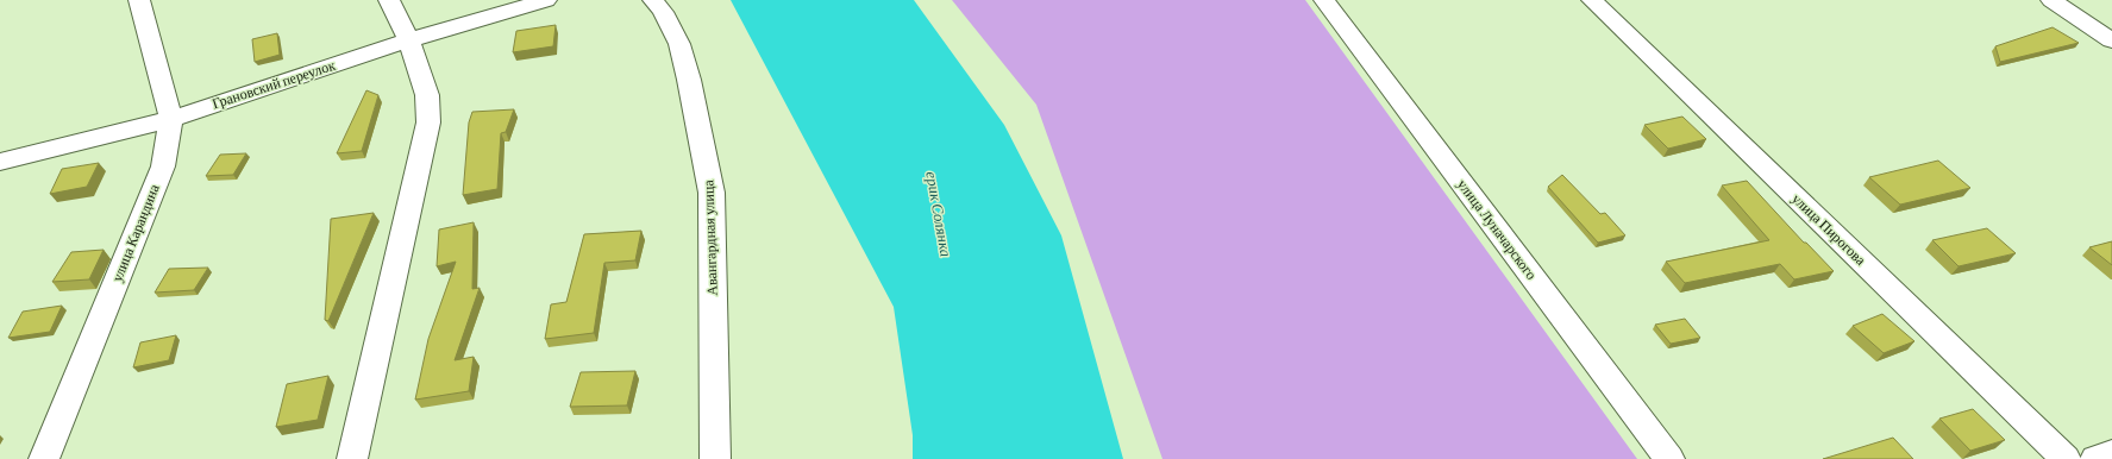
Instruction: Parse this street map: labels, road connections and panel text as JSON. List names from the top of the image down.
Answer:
{
  "streets": {
    "street": [
      "Грановский переулок",
      "улица Луначарского",
      "улица Пирогова",
      "улица Карандина",
      "Авангардная улица"
    ]
  },
  "crossings": [
    ["Грановский переулок", "улица Карандина"]
  ],
  "water": ["ерик Солянка"]
}
